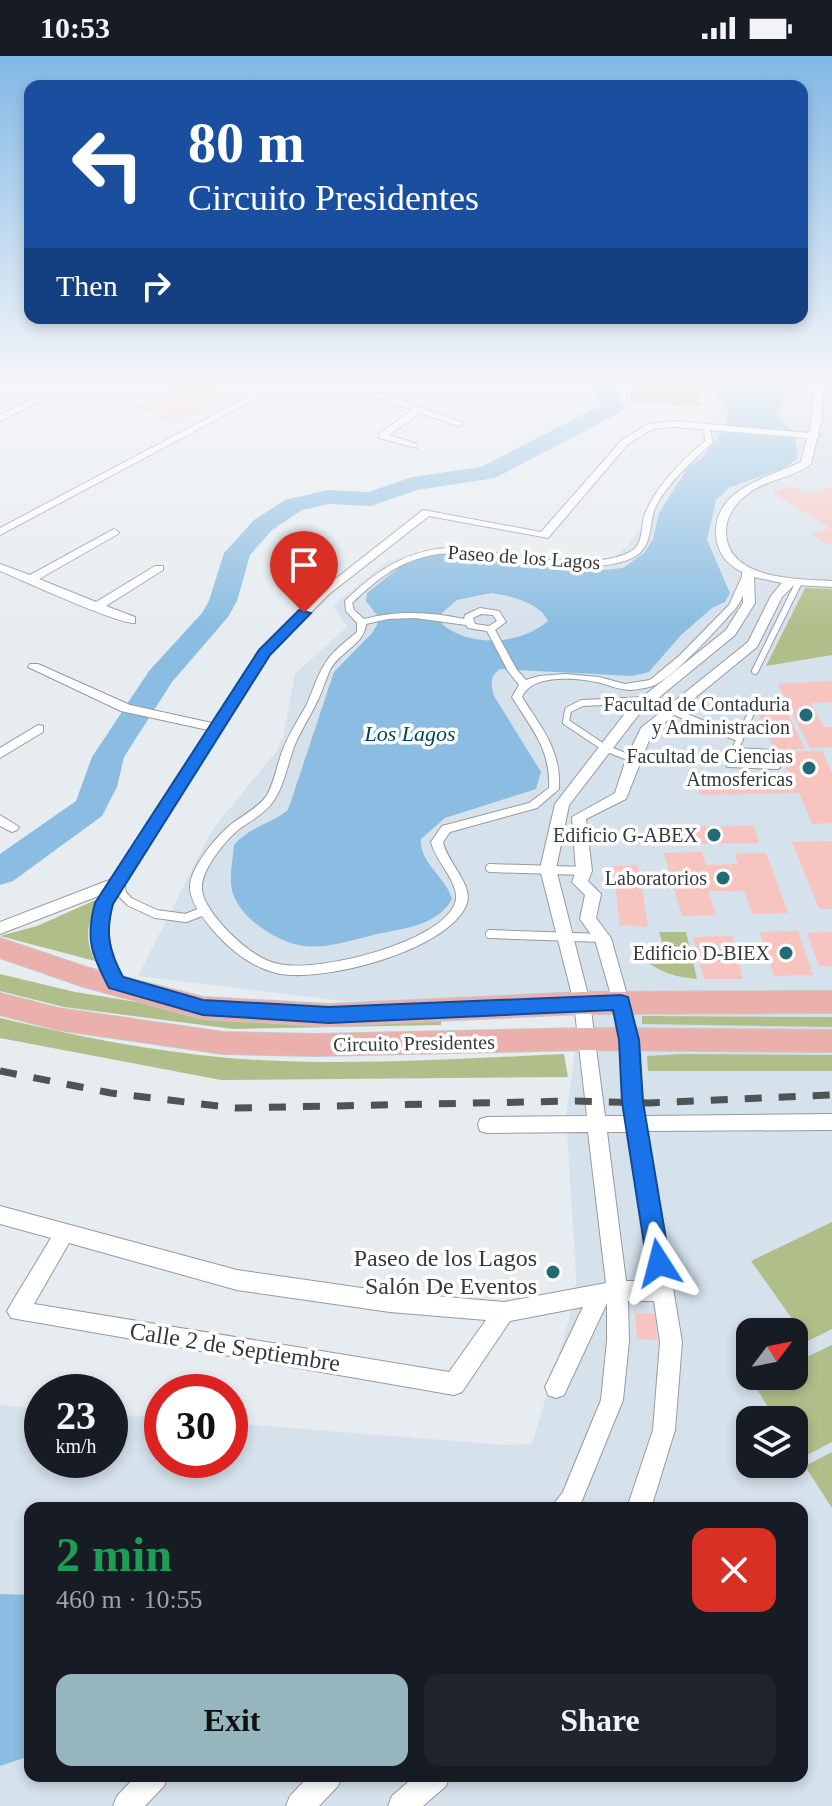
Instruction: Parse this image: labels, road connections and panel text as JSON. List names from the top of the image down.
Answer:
{
  "streets": {
    "main road": ["Circuito Presidentes"],
    "street": ["Paseo de los Lagos", "Calle 2 de Septiembre"]
  },
  "water": ["Los Lagos"],
  "places": [
    "Facultad de Contaduria y Administracion",
    "Facultad de Ciencias Atmosfericas",
    "Edificio G-ABEX",
    "Laboratorios",
    "Edificio D-BIEX",
    "Paseo de los Lagos Salón De Eventos"
  ],
  "north": "top right",
  "page": {
    "status": "10:53",
    "turn": ["80 m", "Circuito Presidentes"],
    "then": "Then",
    "speed": "23 km/h",
    "limit": "30",
    "heading": ["2 min", "460 m · 10:55"],
    "buttons": ["Exit", "Share"]
  }
}
